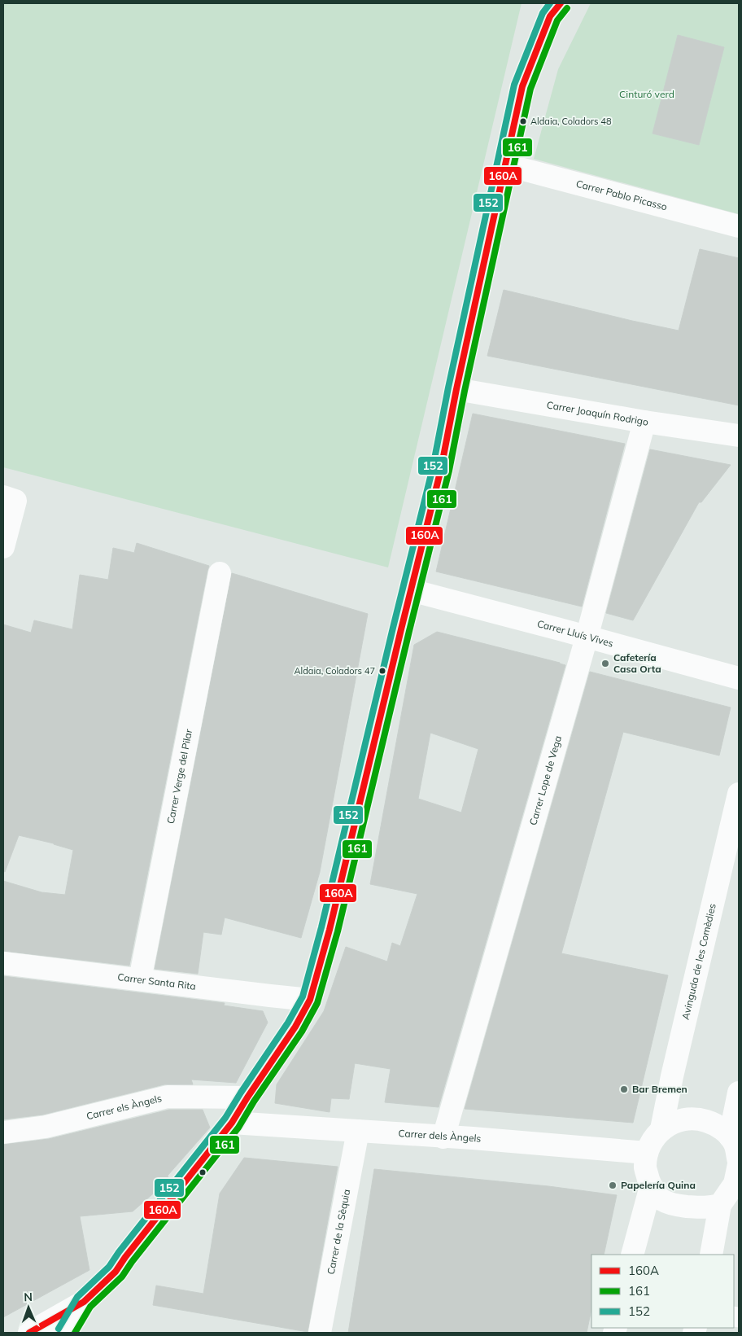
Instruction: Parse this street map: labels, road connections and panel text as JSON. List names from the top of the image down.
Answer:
{
  "streets": {
    "street": [
      "Carrer Pablo Picasso",
      "Carrer Joaquín Rodrigo",
      "Carrer Lluís Vives",
      "Carrer Verge del Pilar",
      "Carrer Lope de Vega",
      "Avinguda de les Comèdies",
      "Carrer Santa Rita",
      "Carrer els Àngels",
      "Carrer dels Àngels",
      "Carrer de la Sèquia"
    ]
  },
  "crossings": [
    ["Carrer Joaquín Rodrigo", "Carrer Lope de Vega"],
    ["Carrer Lluís Vives", "Carrer Lope de Vega"],
    ["Carrer Verge del Pilar", "Carrer Santa Rita"],
    ["Carrer Lope de Vega", "Carrer dels Àngels"],
    ["Avinguda de les Comèdies", "Carrer dels Àngels"],
    ["Carrer dels Àngels", "Carrer de la Sèquia"]
  ],
  "parks": ["Cinturó verd"],
  "places": [
    "Aldaia, Coladors 48",
    "Cafetería Casa Orta",
    "Aldaia, Coladors 47",
    "Bar Bremen",
    "Papelería Quina"
  ],
  "lines": ["transit line 160A", "transit line 152", "transit line 161"],
  "legend": ["160A", "161", "152"],
  "north": "top"
}
